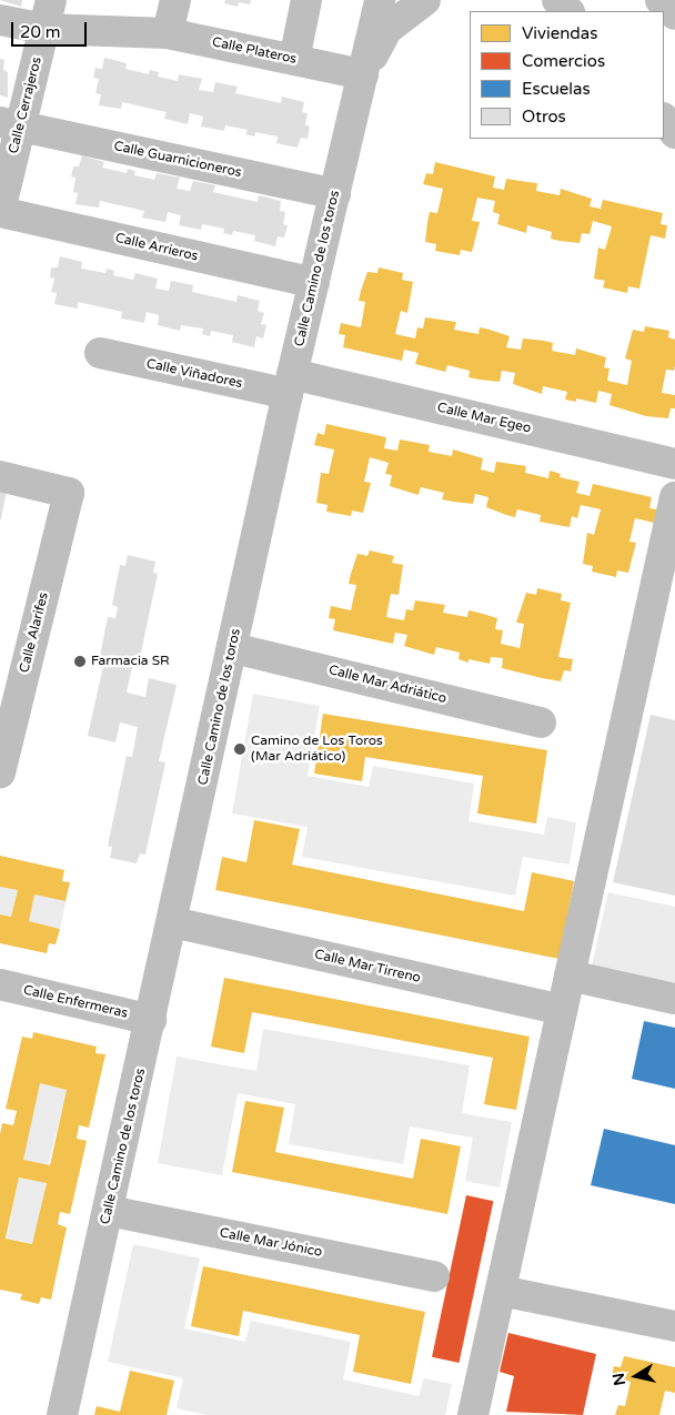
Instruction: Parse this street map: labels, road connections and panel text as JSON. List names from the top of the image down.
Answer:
{
  "streets": {
    "street": [
      "Calle Plateros",
      "Calle Cerrajeros",
      "Calle Guarnicioneros",
      "Calle Arrieros",
      "Calle Camino de los toros",
      "Calle Viñadores",
      "Calle Mar Egeo",
      "Calle Alarifes",
      "Calle Mar Adriático",
      "Calle Mar Tirreno",
      "Calle Enfermeras",
      "Calle Mar Jónico"
    ]
  },
  "crossings": [
    ["Calle Plateros", "Calle Cerrajeros"],
    ["Calle Plateros", "Calle Camino de los toros"],
    ["Calle Cerrajeros", "Calle Guarnicioneros"],
    ["Calle Cerrajeros", "Calle Arrieros"],
    ["Calle Guarnicioneros", "Calle Camino de los toros"],
    ["Calle Arrieros", "Calle Camino de los toros"],
    ["Calle Camino de los toros", "Calle Viñadores"],
    ["Calle Camino de los toros", "Calle Mar Egeo"],
    ["Calle Camino de los toros", "Calle Mar Adriático"],
    ["Calle Camino de los toros", "Calle Mar Tirreno"],
    ["Calle Camino de los toros", "Calle Enfermeras"],
    ["Calle Camino de los toros", "Calle Mar Jónico"],
    ["Calle Viñadores", "Calle Mar Egeo"]
  ],
  "places": ["Farmacia SR", "Camino de Los Toros (Mar Adriático)"],
  "legend": [
    "Viviendas",
    "Comercios",
    "Escuelas",
    "Otros"
  ],
  "scale_bar": "20 m",
  "north": "left"
}
